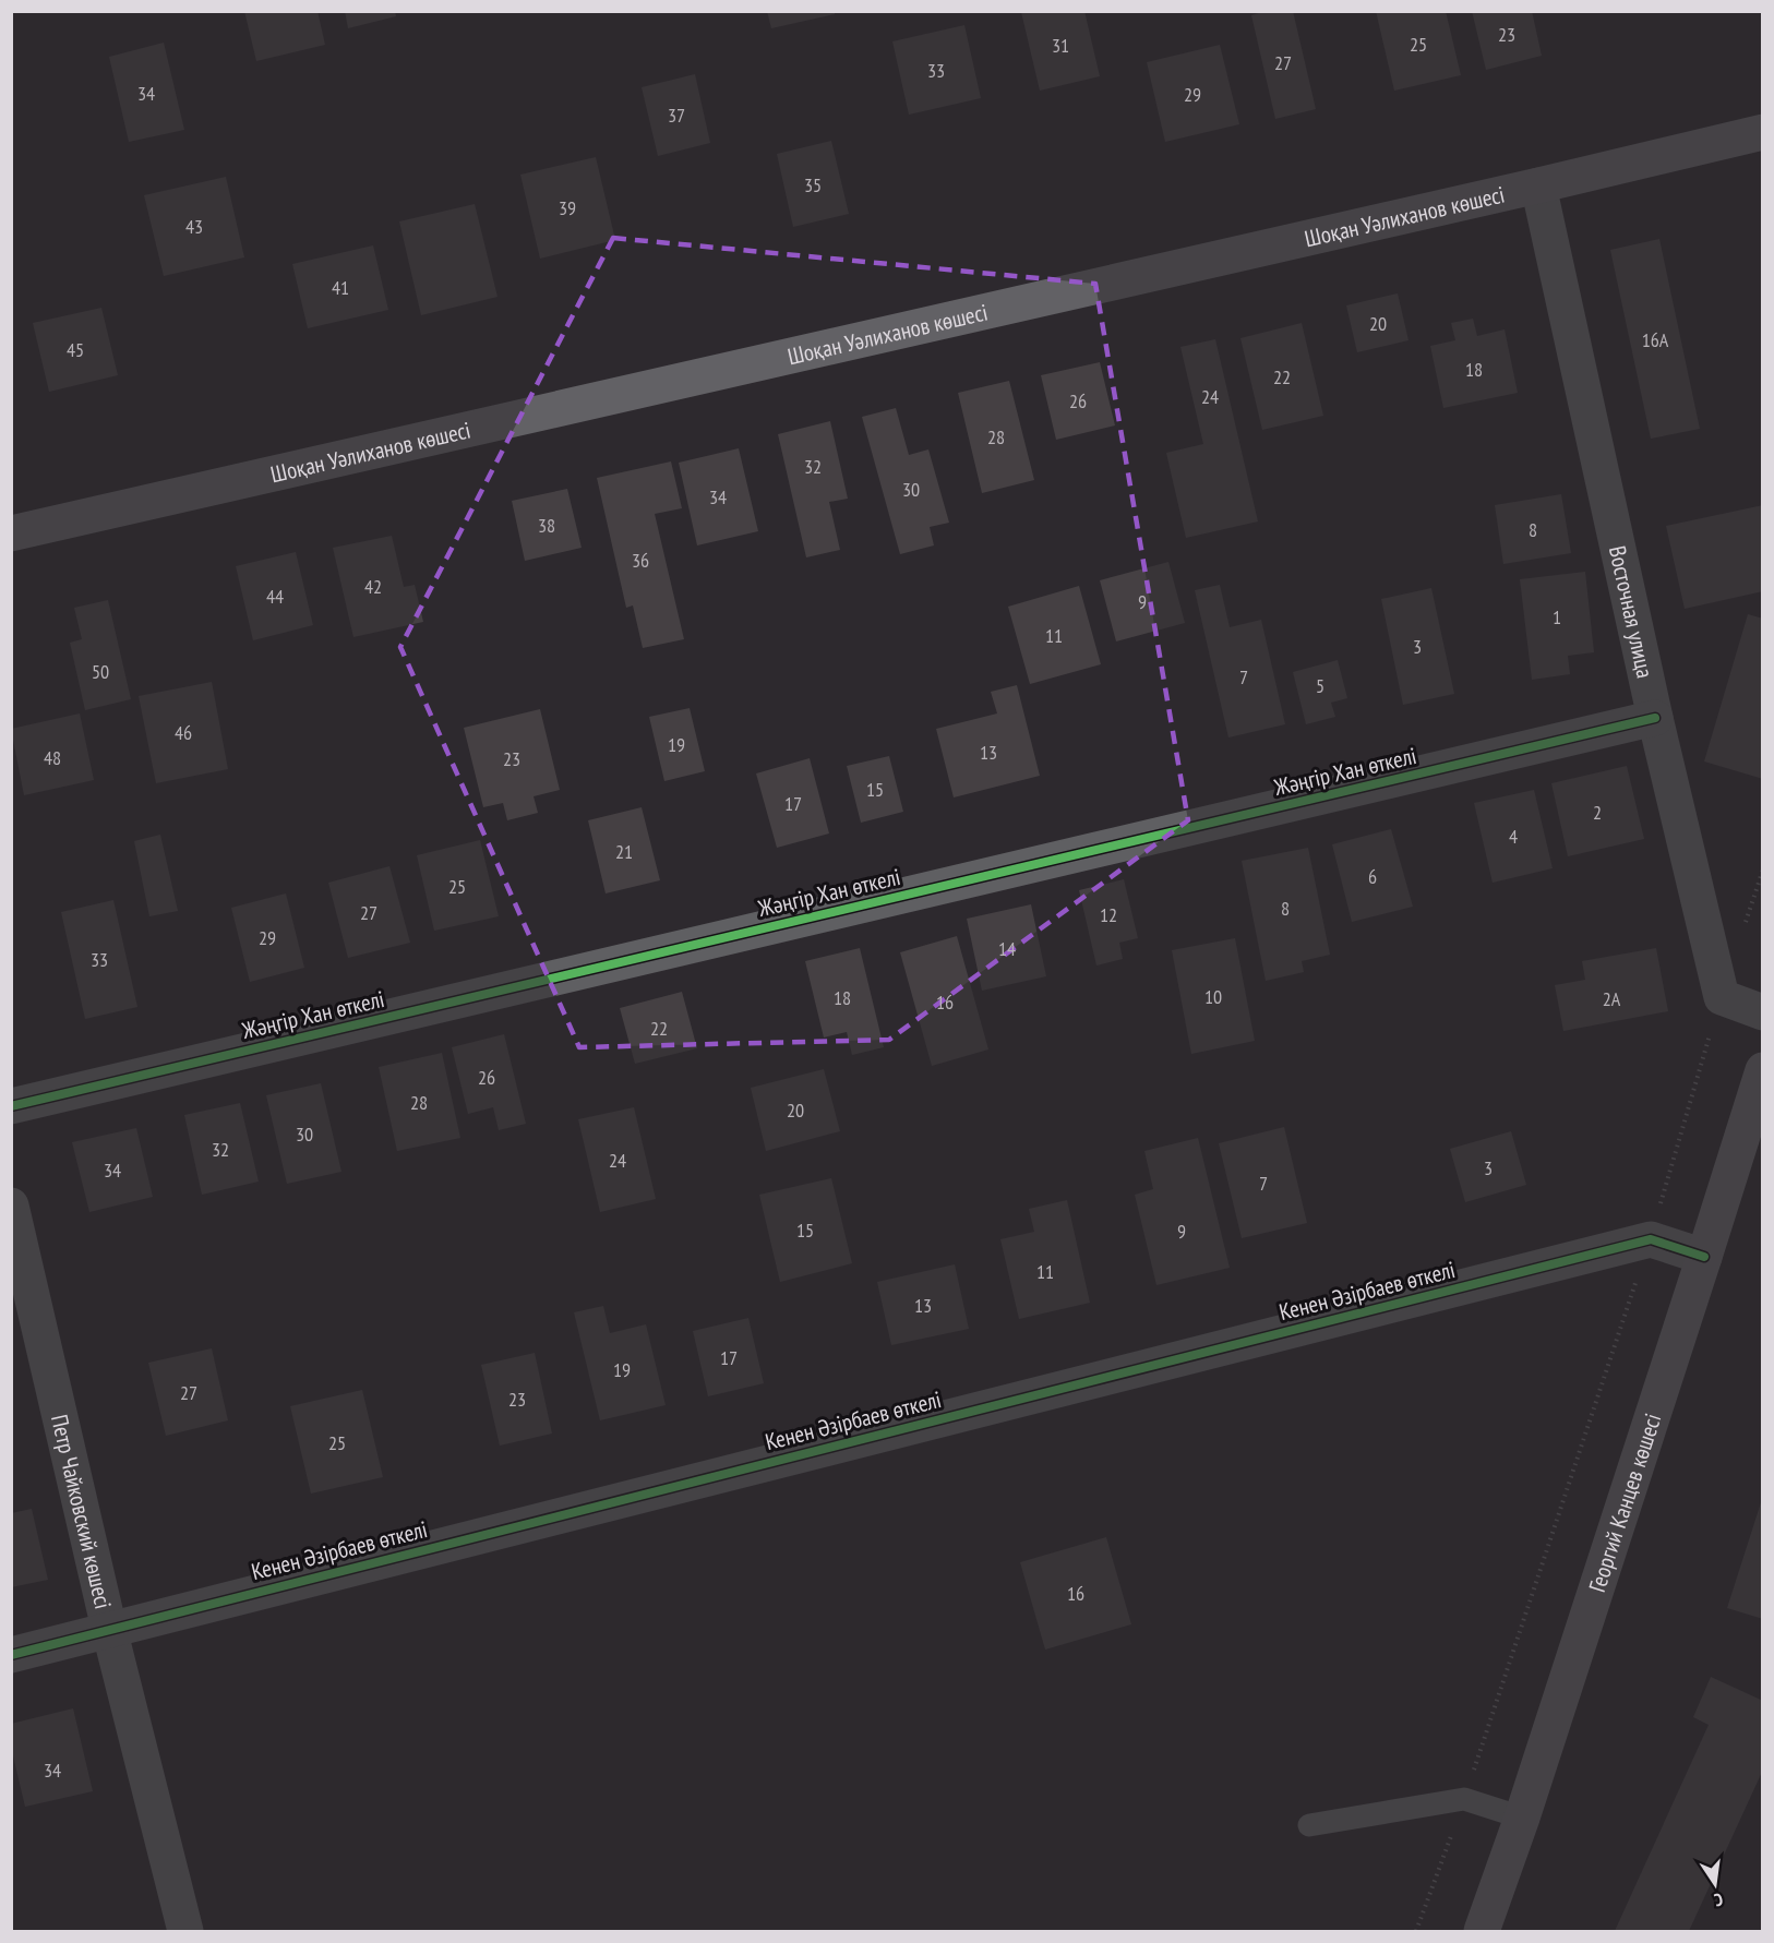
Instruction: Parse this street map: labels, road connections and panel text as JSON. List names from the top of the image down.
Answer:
{
  "streets": {
    "main road": ["Шоқан Уәлиханов көшесі", "Георгий Канцев көшесі"],
    "street": [
      "Восточная улица",
      "Жәңгір Хан өткелі",
      "Кенен Әзірбаев өткелі",
      "Петр Чайковский көшесі"
    ]
  },
  "crossings": [
    ["Шоқан Уәлиханов көшесі", "Восточная улица"],
    ["Восточная улица", "Жәңгір Хан өткелі"],
    ["Кенен Әзірбаев өткелі", "Петр Чайковский көшесі"]
  ],
  "house_numbers": [
    "23",
    "25",
    "31",
    "27",
    "33",
    "34",
    "29",
    "37",
    "35",
    "39",
    "43",
    "41",
    "20",
    "16А",
    "45",
    "18",
    "22",
    "24",
    "26",
    "28",
    "32",
    "30",
    "34",
    "38",
    "8",
    "36",
    "42",
    "44",
    "9",
    "1",
    "11",
    "3",
    "50",
    "7",
    "5",
    "46",
    "19",
    "13",
    "48",
    "23",
    "15",
    "17",
    "2",
    "4",
    "21",
    "6",
    "25",
    "8",
    "27",
    "12",
    "29",
    "14",
    "33",
    "10",
    "18",
    "2А",
    "16",
    "22",
    "26",
    "28",
    "20",
    "30",
    "32",
    "24",
    "3",
    "34",
    "7",
    "15",
    "9",
    "11",
    "13",
    "17",
    "19",
    "27",
    "23",
    "25",
    "16",
    "34"
  ],
  "north": "bottom"
}
